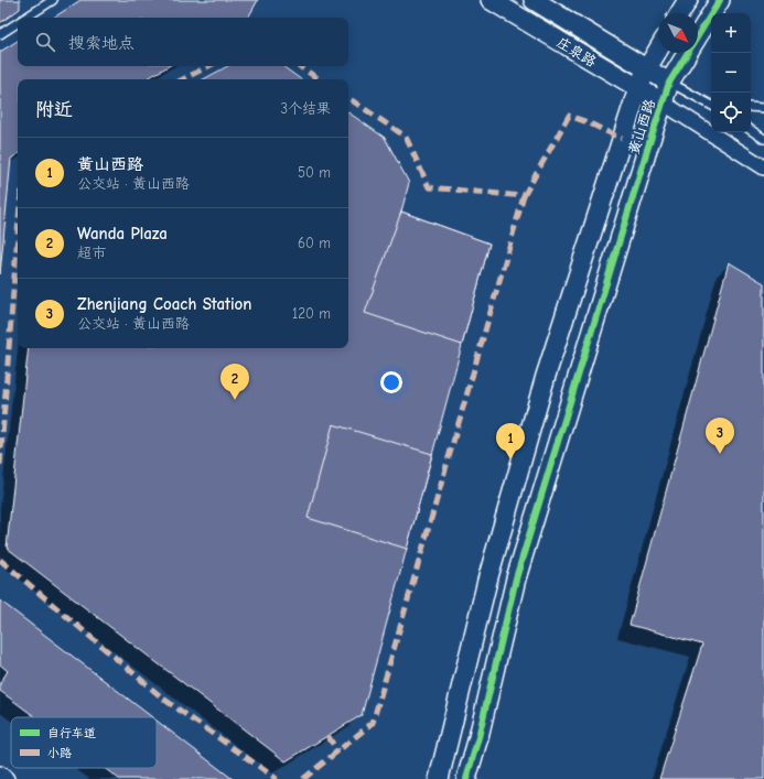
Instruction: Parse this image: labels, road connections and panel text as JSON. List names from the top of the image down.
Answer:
{
  "streets": {
    "street": ["庄泉路", "黄山西路"]
  },
  "crossings": [
    ["庄泉路", "黄山西路"]
  ],
  "legend": ["自行车道", "小路"],
  "north": "bottom right",
  "page": {
    "map_buttons": ["+", "−"],
    "search": "搜索地点",
    "heading": ["附近", "3个结果"],
    "list": [
      {
        "mark": "1",
        "name": "黄山西路",
        "note": "公交站 · 黄山西路",
        "value": "50 m"
      },
      {
        "mark": "2",
        "name": "Wanda Plaza",
        "note": "超市",
        "value": "60 m"
      },
      {
        "mark": "3",
        "name": "Zhenjiang Coach Station",
        "note": "公交站 · 黄山西路",
        "value": "120 m"
      }
    ],
    "pins": ["2", "3", "1"]
  }
}
